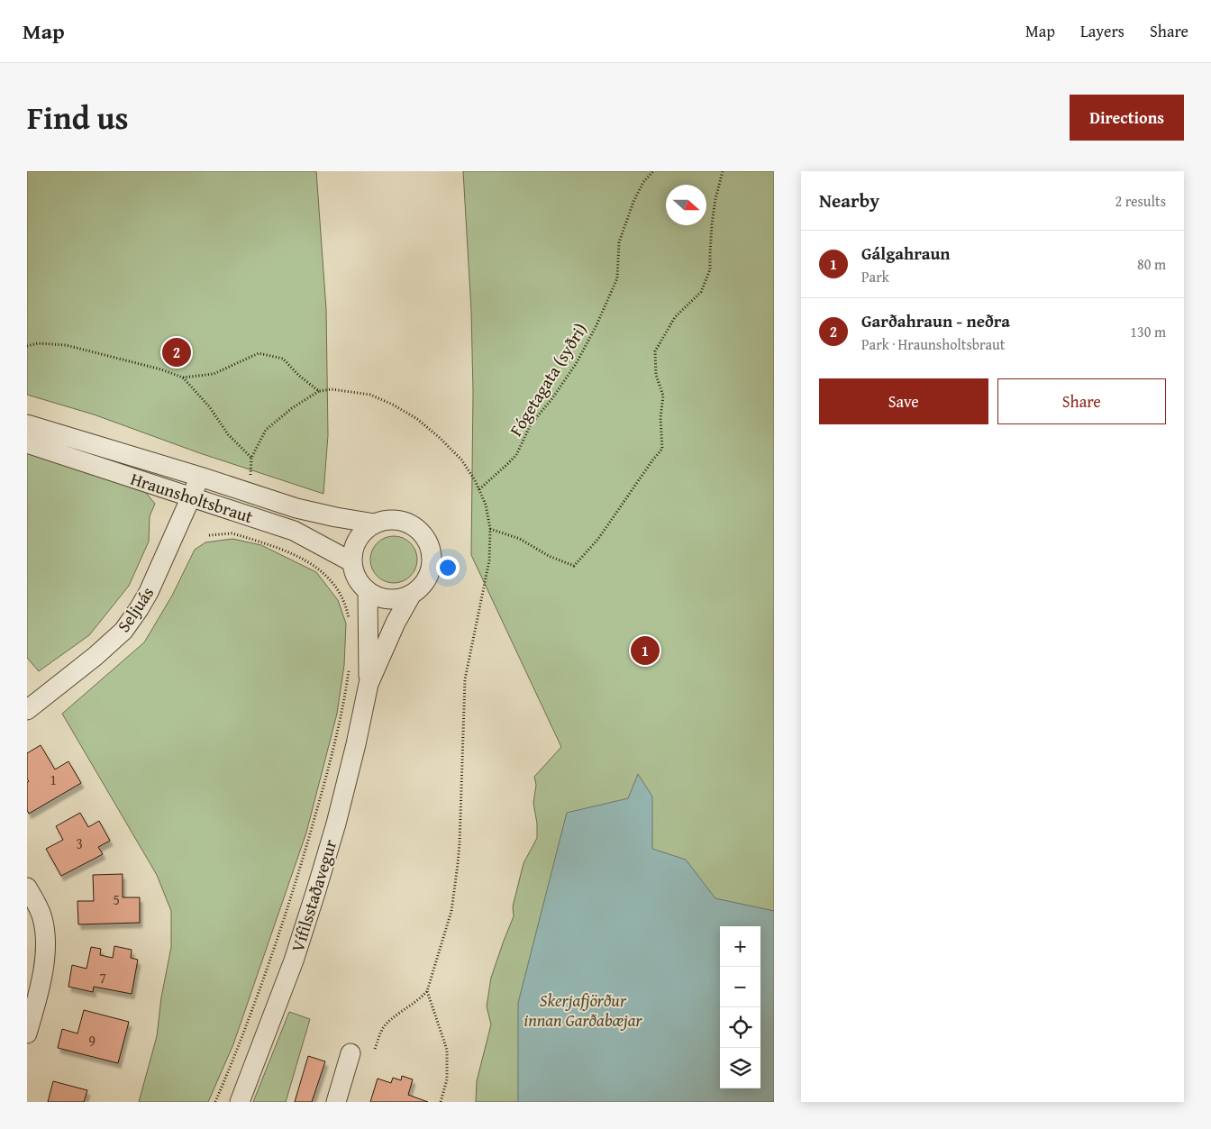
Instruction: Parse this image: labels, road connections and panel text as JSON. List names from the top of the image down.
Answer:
{
  "streets": {
    "street": ["Hraunsholtsbraut", "Seljuás", "Vífilsstaðavegur"],
    "path": ["Fógetagata (syðri)"]
  },
  "crossings": [
    ["Hraunsholtsbraut", "Seljuás"],
    ["Hraunsholtsbraut", "Vífilsstaðavegur"]
  ],
  "parks": ["Skerjafjörður innan Garðabæjar"],
  "house_numbers": [
    "1",
    "3",
    "5",
    "7",
    "9"
  ],
  "north": "right",
  "page": {
    "header": "Map",
    "nav": ["Map", "Layers", "Share"],
    "title": "Find us",
    "buttons": [
      "Directions",
      ["Save", "Share"]
    ],
    "heading": ["Nearby", "2 results"],
    "list": [
      {
        "mark": "1",
        "name": "Gálgahraun",
        "note": "Park",
        "value": "80 m"
      },
      {
        "mark": "2",
        "name": "Garðahraun - neðra",
        "note": "Park · Hraunsholtsbraut",
        "value": "130 m"
      }
    ],
    "pins": ["2", "1"],
    "map_buttons": ["+", "−"]
  }
}
